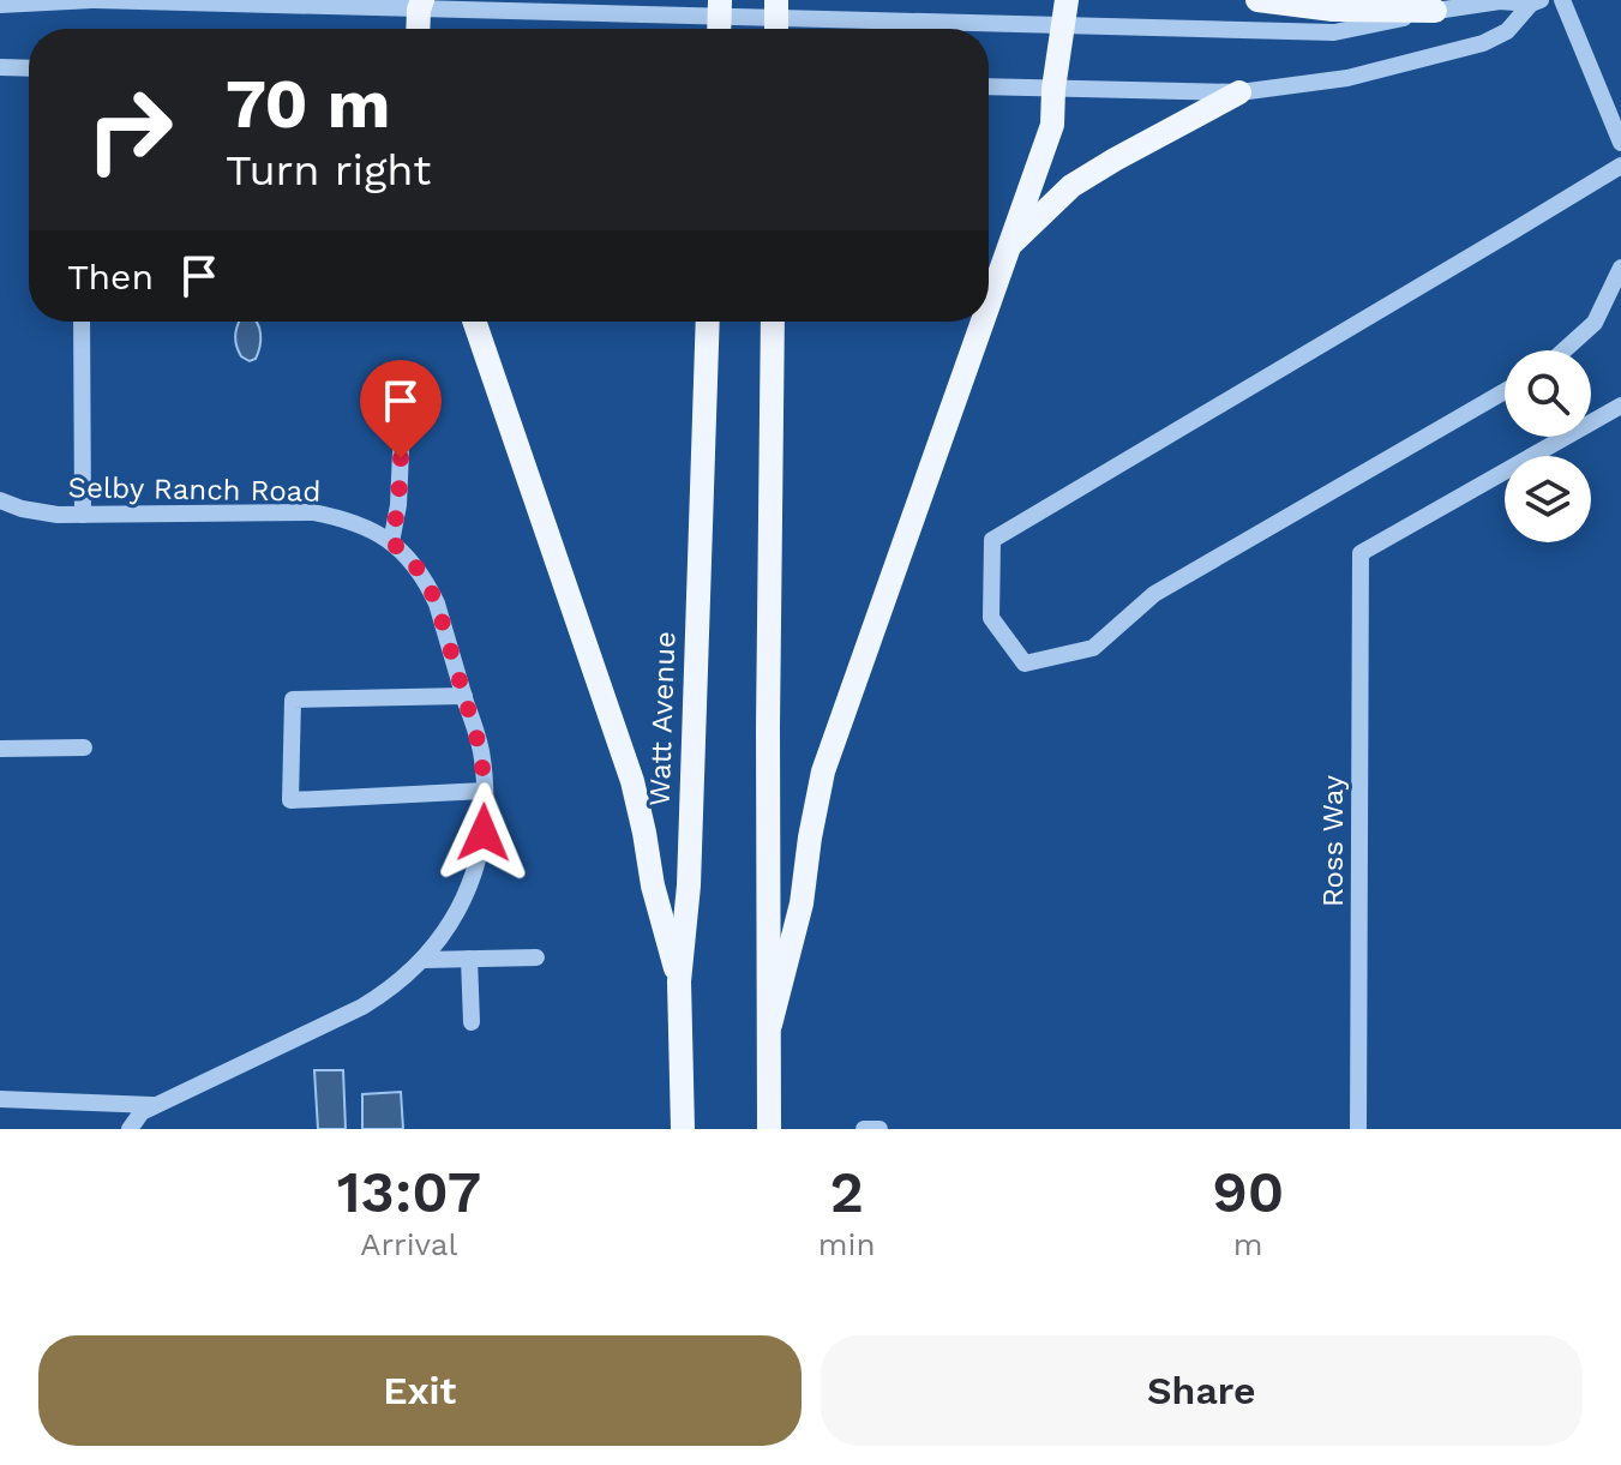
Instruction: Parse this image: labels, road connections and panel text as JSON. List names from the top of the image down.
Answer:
{
  "streets": {
    "main road": ["Watt Avenue"],
    "street": ["Selby Ranch Road", "Ross Way"]
  },
  "page": {
    "turn": ["70 m", "Turn right"],
    "then": "Then",
    "eta": [
      "13:07",
      "Arrival",
      "2",
      "min",
      "90",
      "m"
    ],
    "buttons": ["Exit", "Share"]
  }
}
